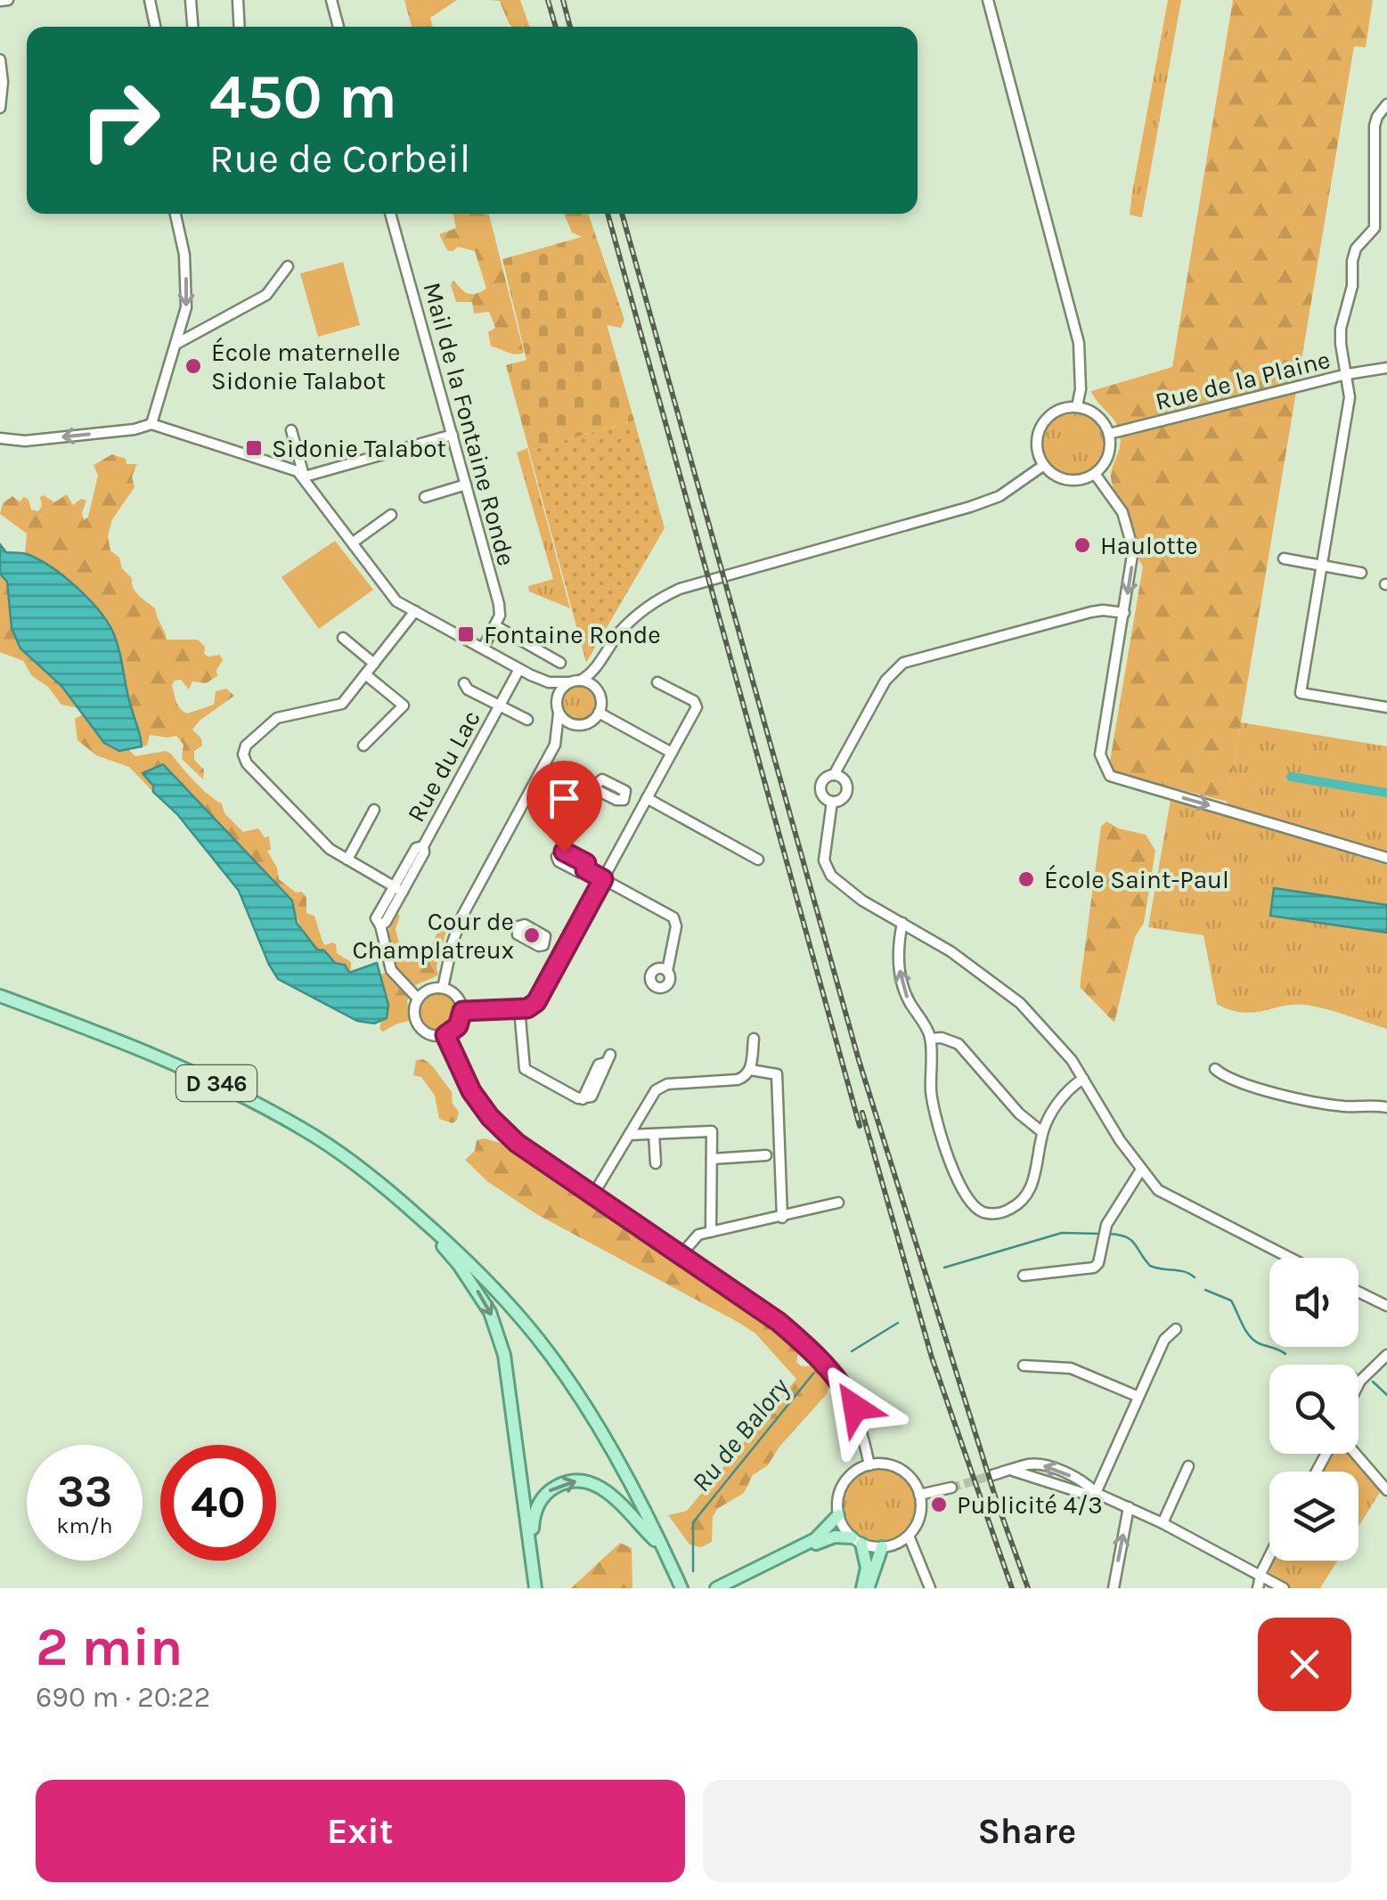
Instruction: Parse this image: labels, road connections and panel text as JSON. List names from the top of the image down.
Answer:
{
  "streets": {
    "main road": ["D 346"],
    "street": ["Rue de la Plaine", "Mail de la Fontaine Ronde", "Rue du Lac"]
  },
  "water": ["Ru de Balory"],
  "places": {
    "other": [
      "École maternelle Sidonie Talabot",
      "Haulotte",
      "École Saint-Paul",
      "Cour de Champlatreux",
      "Publicité 4/3"
    ],
    "transit": ["Sidonie Talabot", "Fontaine Ronde"]
  },
  "page": {
    "turn": ["450 m", "Rue de Corbeil"],
    "speed": "33 km/h",
    "limit": "40",
    "heading": ["2 min", "690 m · 20:22"],
    "buttons": ["Exit", "Share"]
  }
}
